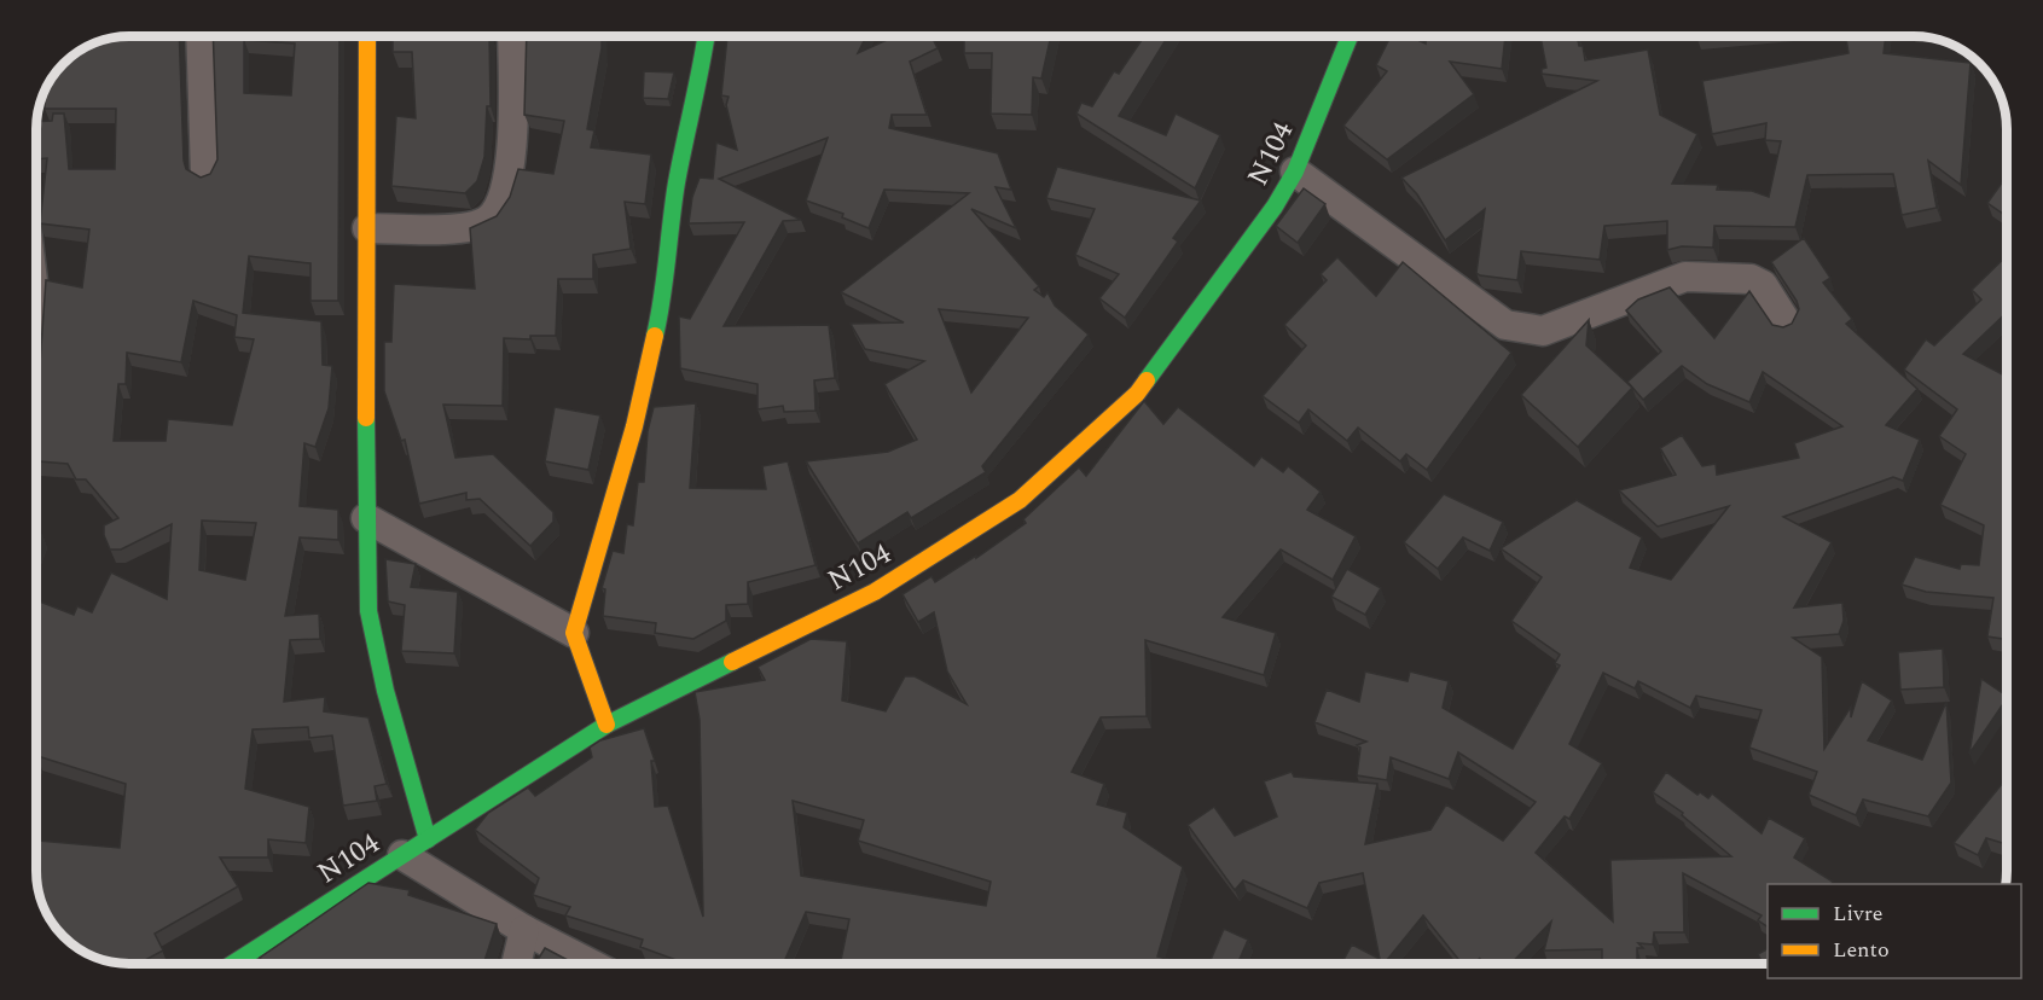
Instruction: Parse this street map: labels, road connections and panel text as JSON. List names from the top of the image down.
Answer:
{
  "streets": {
    "street": ["N104"]
  },
  "legend": ["Livre", "Lento"]
}
